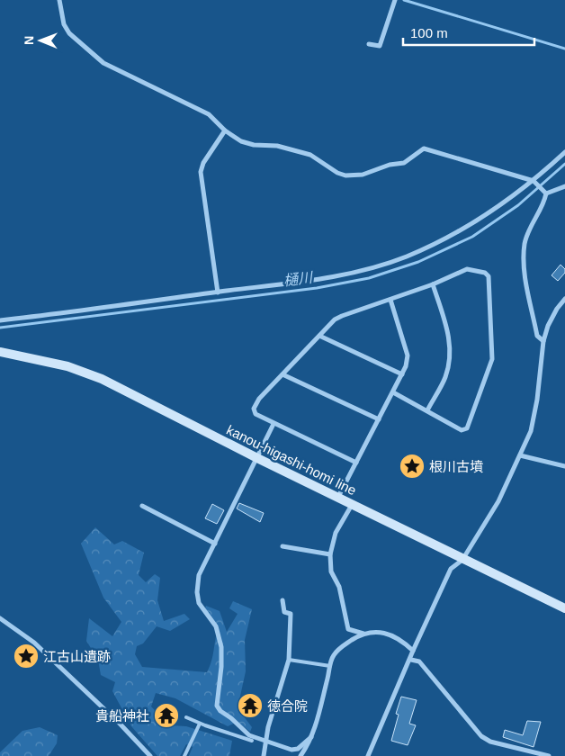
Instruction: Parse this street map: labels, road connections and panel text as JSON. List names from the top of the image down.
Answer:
{
  "streets": {
    "main road": ["kanou-higashi-homi line"]
  },
  "water": ["樋川"],
  "places": {
    "place": ["根川古墳", "江古山遺跡"],
    "temple": ["徳合院", "貴船神社"]
  },
  "scale_bar": "100 m",
  "north": "left"
}
